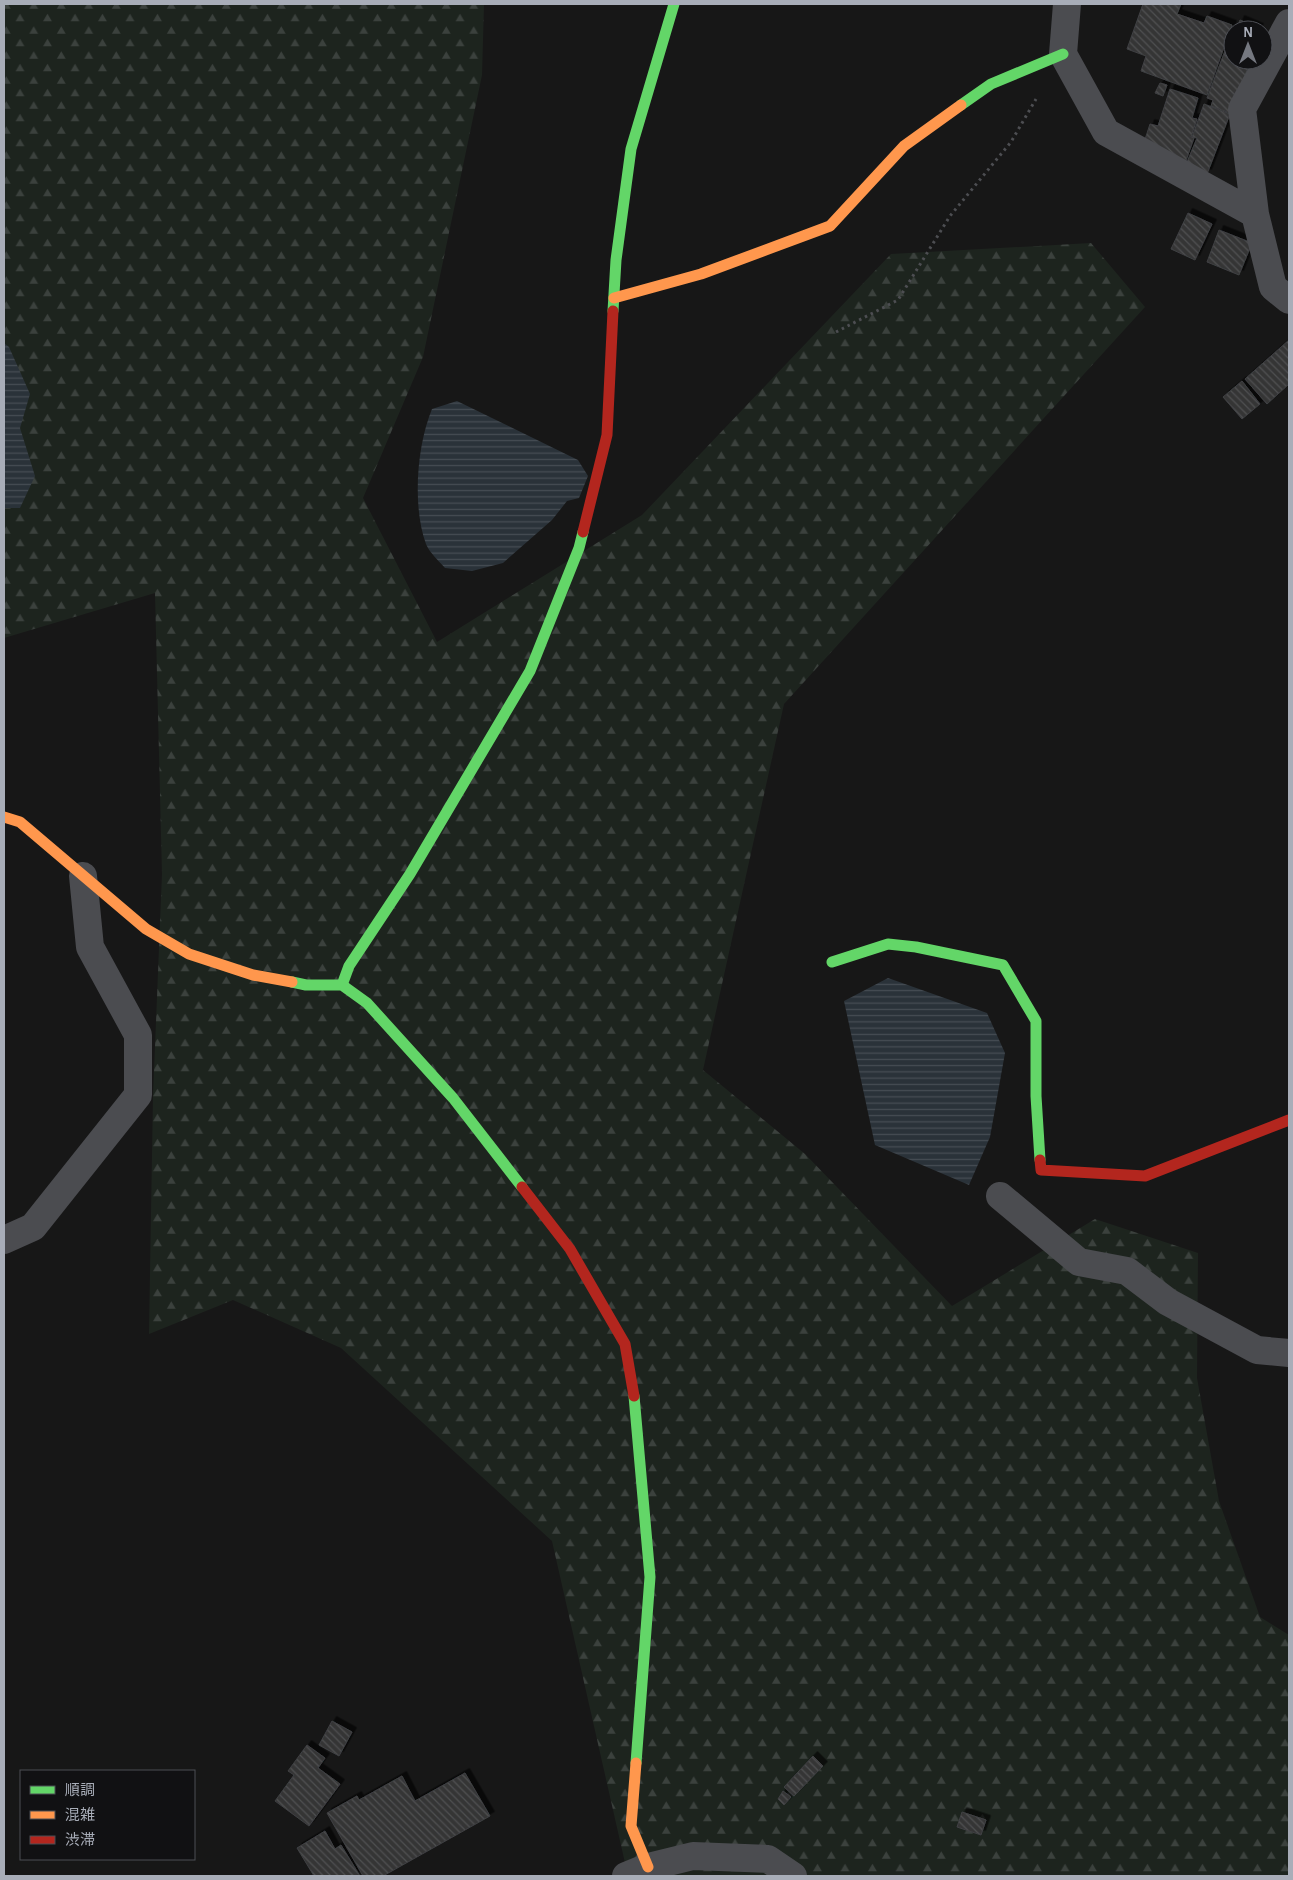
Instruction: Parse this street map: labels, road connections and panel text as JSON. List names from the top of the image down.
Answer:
{
  "legend": ["順調", "混雑", "渋滞"],
  "north": "top"
}
